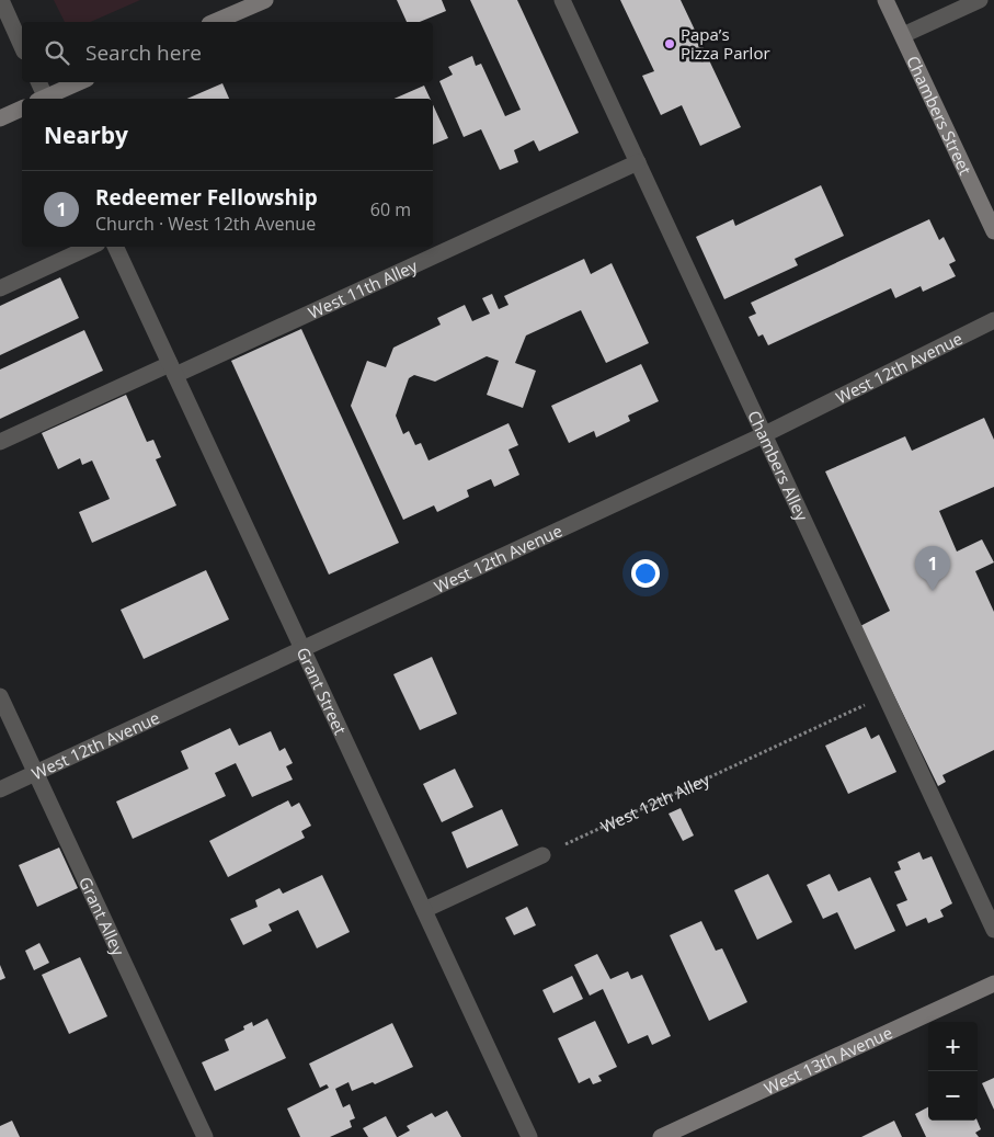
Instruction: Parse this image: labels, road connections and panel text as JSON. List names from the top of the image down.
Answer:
{
  "streets": {
    "main road": ["Chambers Street", "West 13th Avenue"],
    "street": [
      "West 11th Alley",
      "West 12th Avenue",
      "Chambers Alley",
      "Grant Street",
      "Grant Alley"
    ],
    "path": ["West 12th Alley"]
  },
  "crossings": [
    ["West 11th Alley", "Chambers Alley"],
    ["West 11th Alley", "Grant Street"],
    ["West 12th Avenue", "Chambers Alley"],
    ["West 12th Avenue", "Grant Street"],
    ["West 12th Avenue", "Grant Alley"],
    ["Chambers Alley", "West 12th Alley"]
  ],
  "places": ["Papa’s Pizza Parlor"],
  "page": {
    "search": "Search here",
    "heading": "Nearby",
    "list": [
      {
        "mark": "1",
        "name": "Redeemer Fellowship",
        "note": "Church · West 12th Avenue",
        "value": "60 m"
      }
    ],
    "pins": "1",
    "map_buttons": ["+", "−"]
  }
}
